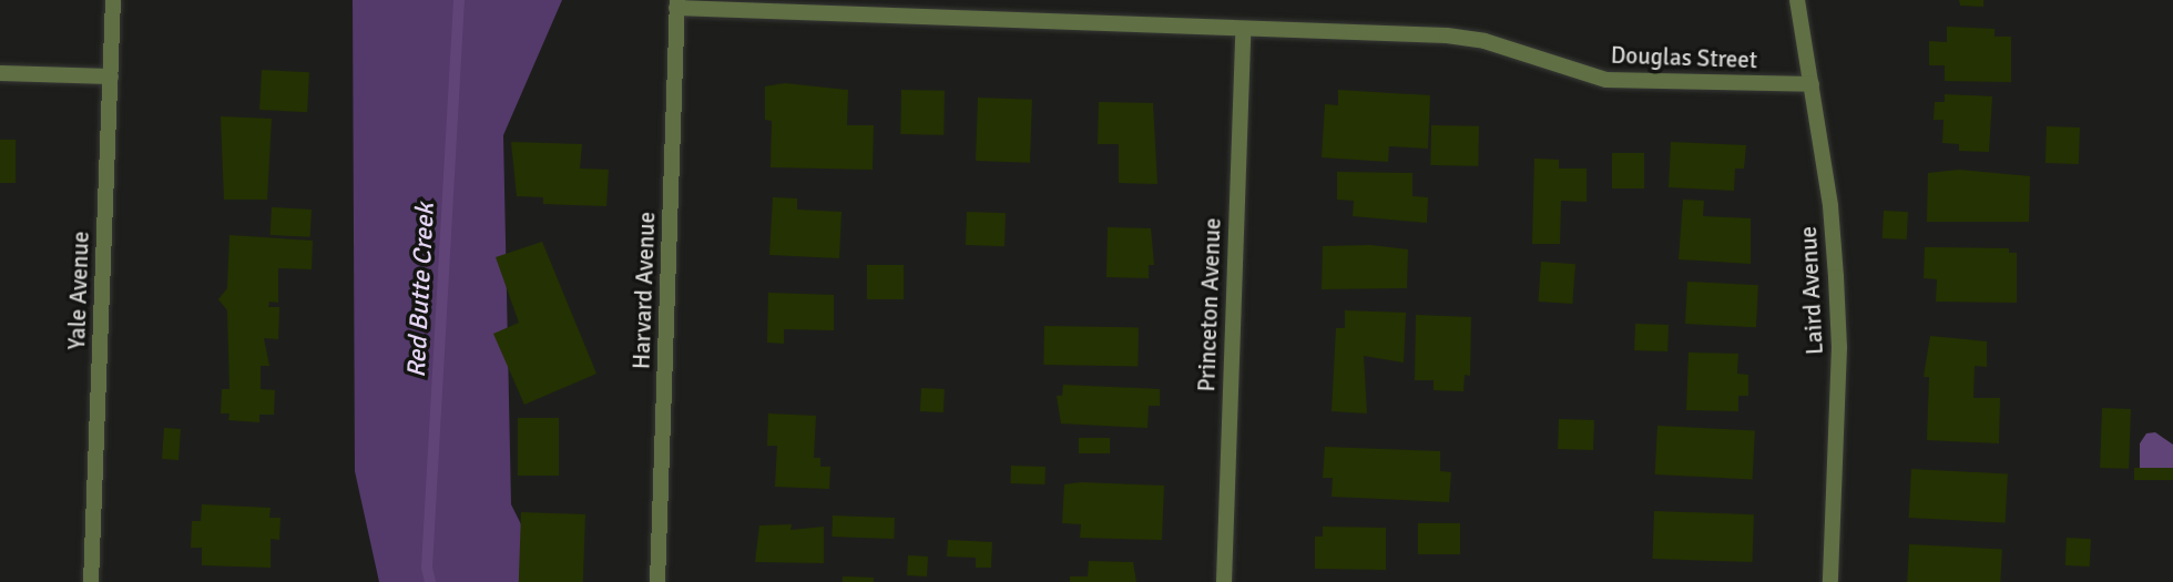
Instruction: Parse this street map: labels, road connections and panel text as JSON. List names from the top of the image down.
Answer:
{
  "streets": {
    "street": [
      "Douglas Street",
      "Yale Avenue",
      "Harvard Avenue",
      "Laird Avenue",
      "Princeton Avenue"
    ]
  },
  "crossings": [
    ["Douglas Street", "Harvard Avenue"],
    ["Douglas Street", "Laird Avenue"],
    ["Douglas Street", "Princeton Avenue"]
  ],
  "water": ["Red Butte Creek"]
}
